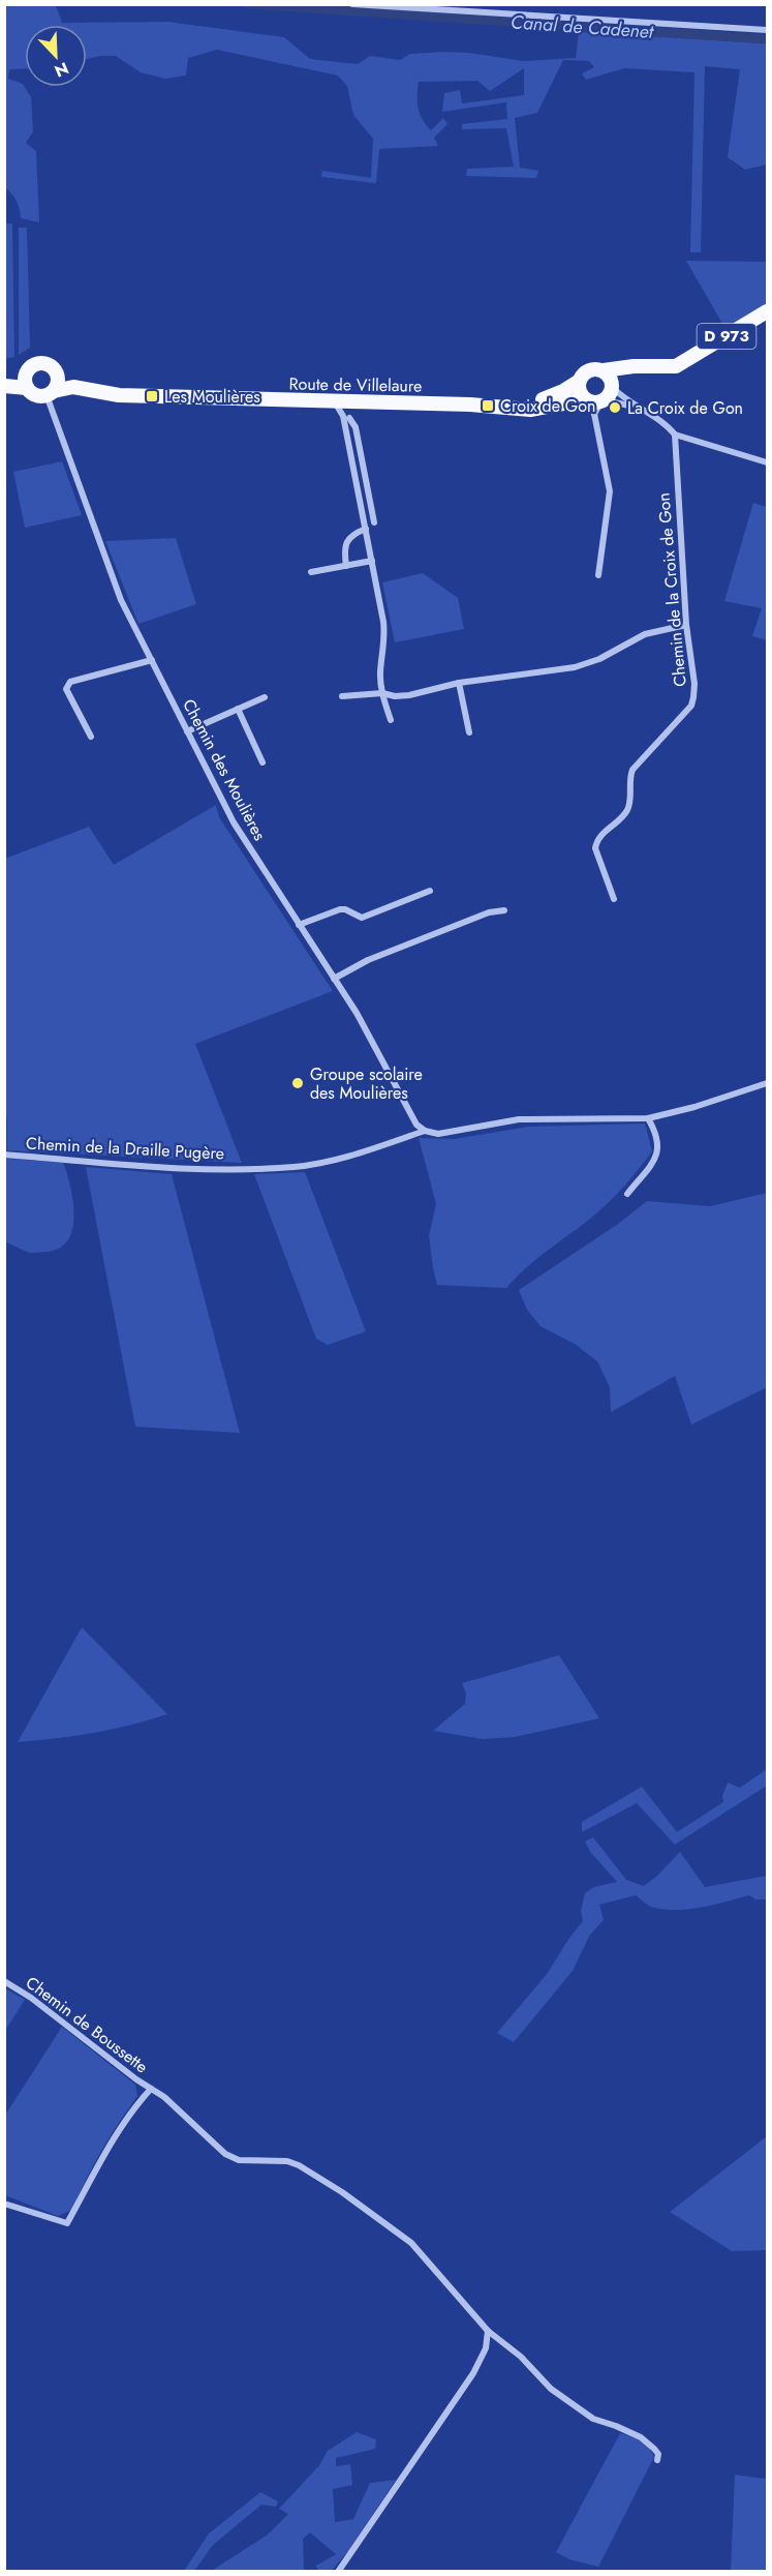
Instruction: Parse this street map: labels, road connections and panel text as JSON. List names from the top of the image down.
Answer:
{
  "streets": {
    "main road": ["D 973", "Route de Villelaure"],
    "street": [
      "Chemin de la Croix de Gon",
      "Chemin des Moulières",
      "Chemin de la Draille Pugère",
      "Chemin de Boussette"
    ]
  },
  "crossings": [
    ["D 973", "Route de Villelaure"],
    ["Route de Villelaure", "Chemin des Moulières"],
    ["Chemin des Moulières", "Chemin de la Draille Pugère"]
  ],
  "water": ["Canal de Cadenet"],
  "places": {
    "transit": ["Les Moulières", "Croix de Gon"],
    "other": ["La Croix de Gon", "Groupe scolaire des Moulières"]
  },
  "north": "bottom right"
}
